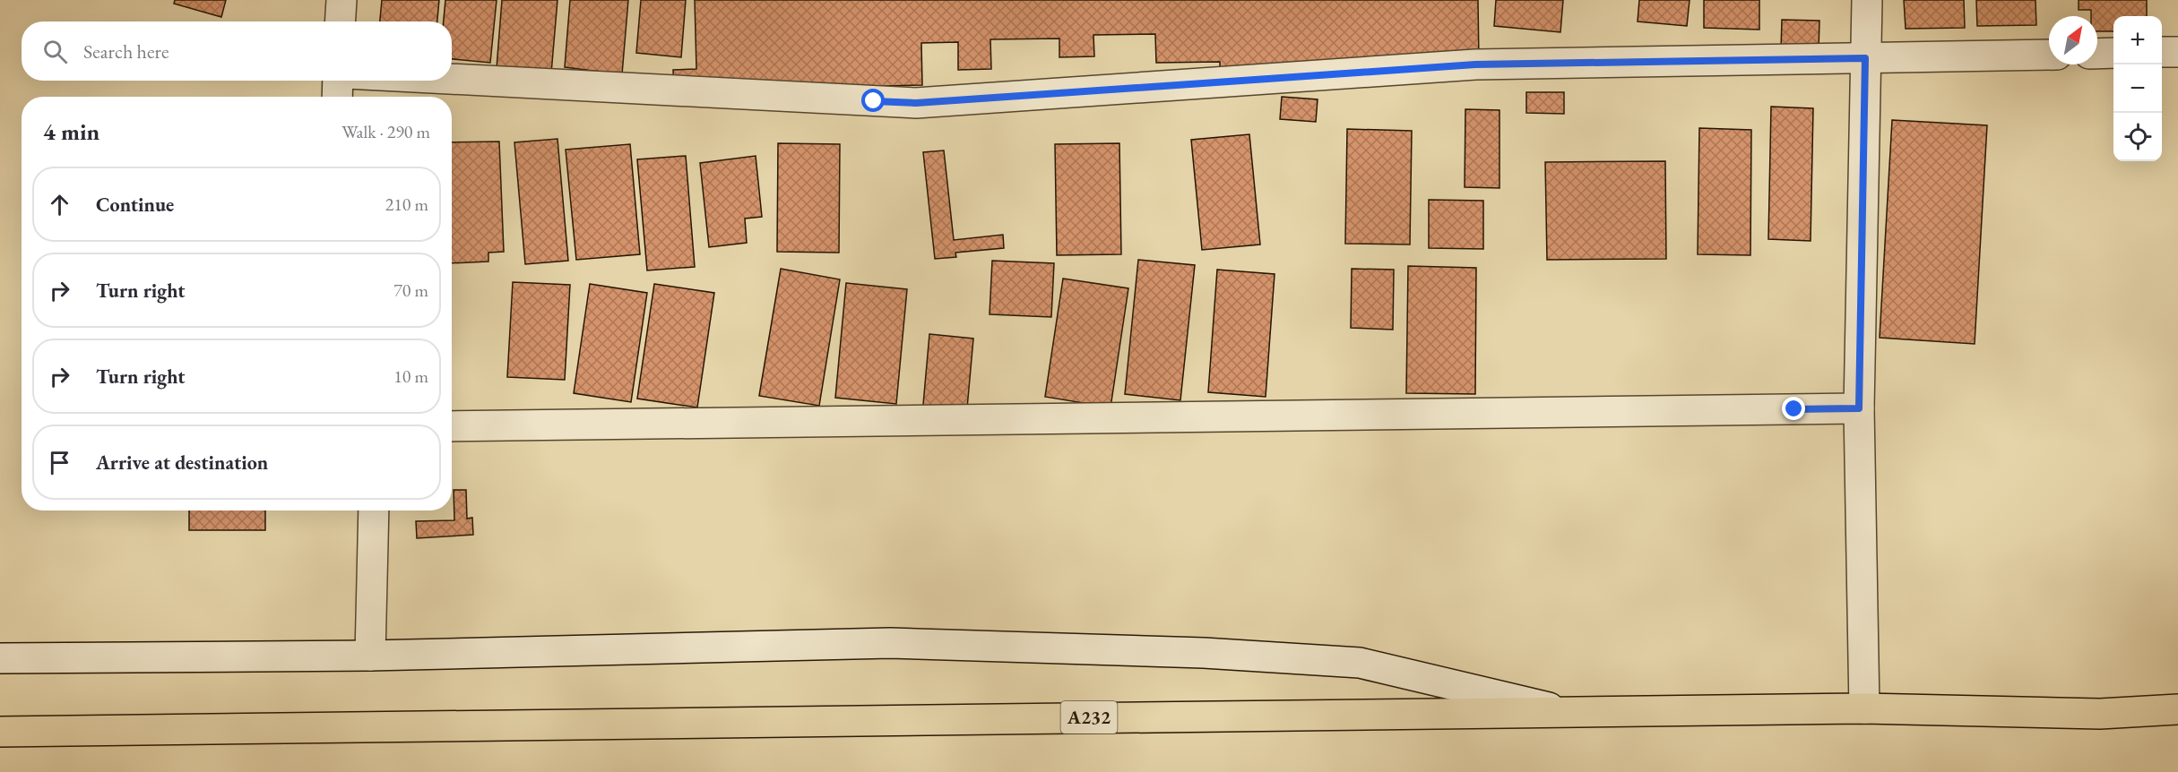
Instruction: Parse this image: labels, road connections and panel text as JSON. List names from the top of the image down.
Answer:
{
  "streets": {
    "highway": ["A232"]
  },
  "north": "top right",
  "page": {
    "map_buttons": ["+", "−"],
    "search": "Search here",
    "heading": ["4 min", "Walk · 290 m"],
    "list": [
      ["Continue", "210 m"],
      ["Turn right", "70 m"],
      ["Turn right", "10 m"],
      "Arrive at destination"
    ]
  }
}
